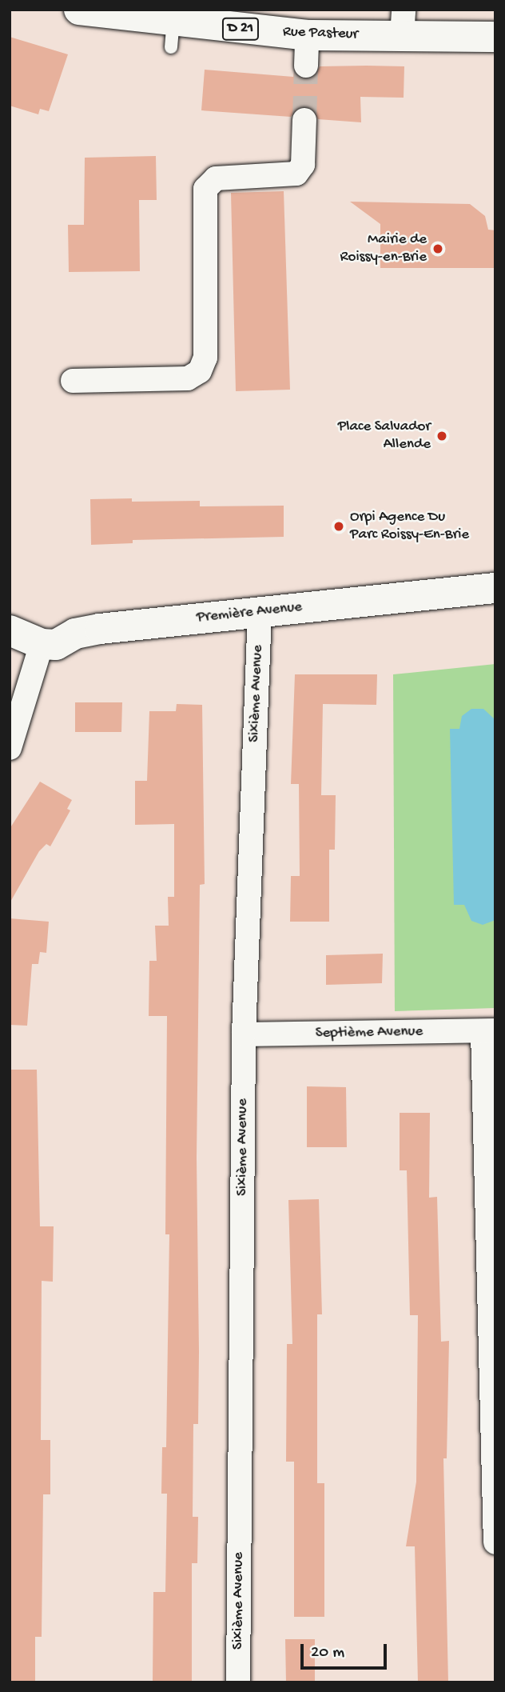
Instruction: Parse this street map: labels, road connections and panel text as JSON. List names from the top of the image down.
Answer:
{
  "streets": {
    "main road": ["D 21", "Rue Pasteur", "Première Avenue"],
    "street": ["Sixième Avenue", "Septième Avenue"]
  },
  "crossings": [
    ["Première Avenue", "Sixième Avenue"],
    ["Sixième Avenue", "Septième Avenue"]
  ],
  "places": ["Mairie de Roissy-en-Brie", "Place Salvador Allende", "Orpi Agence Du Parc Roissy-En-Brie"],
  "scale_bar": "20 m"
}
